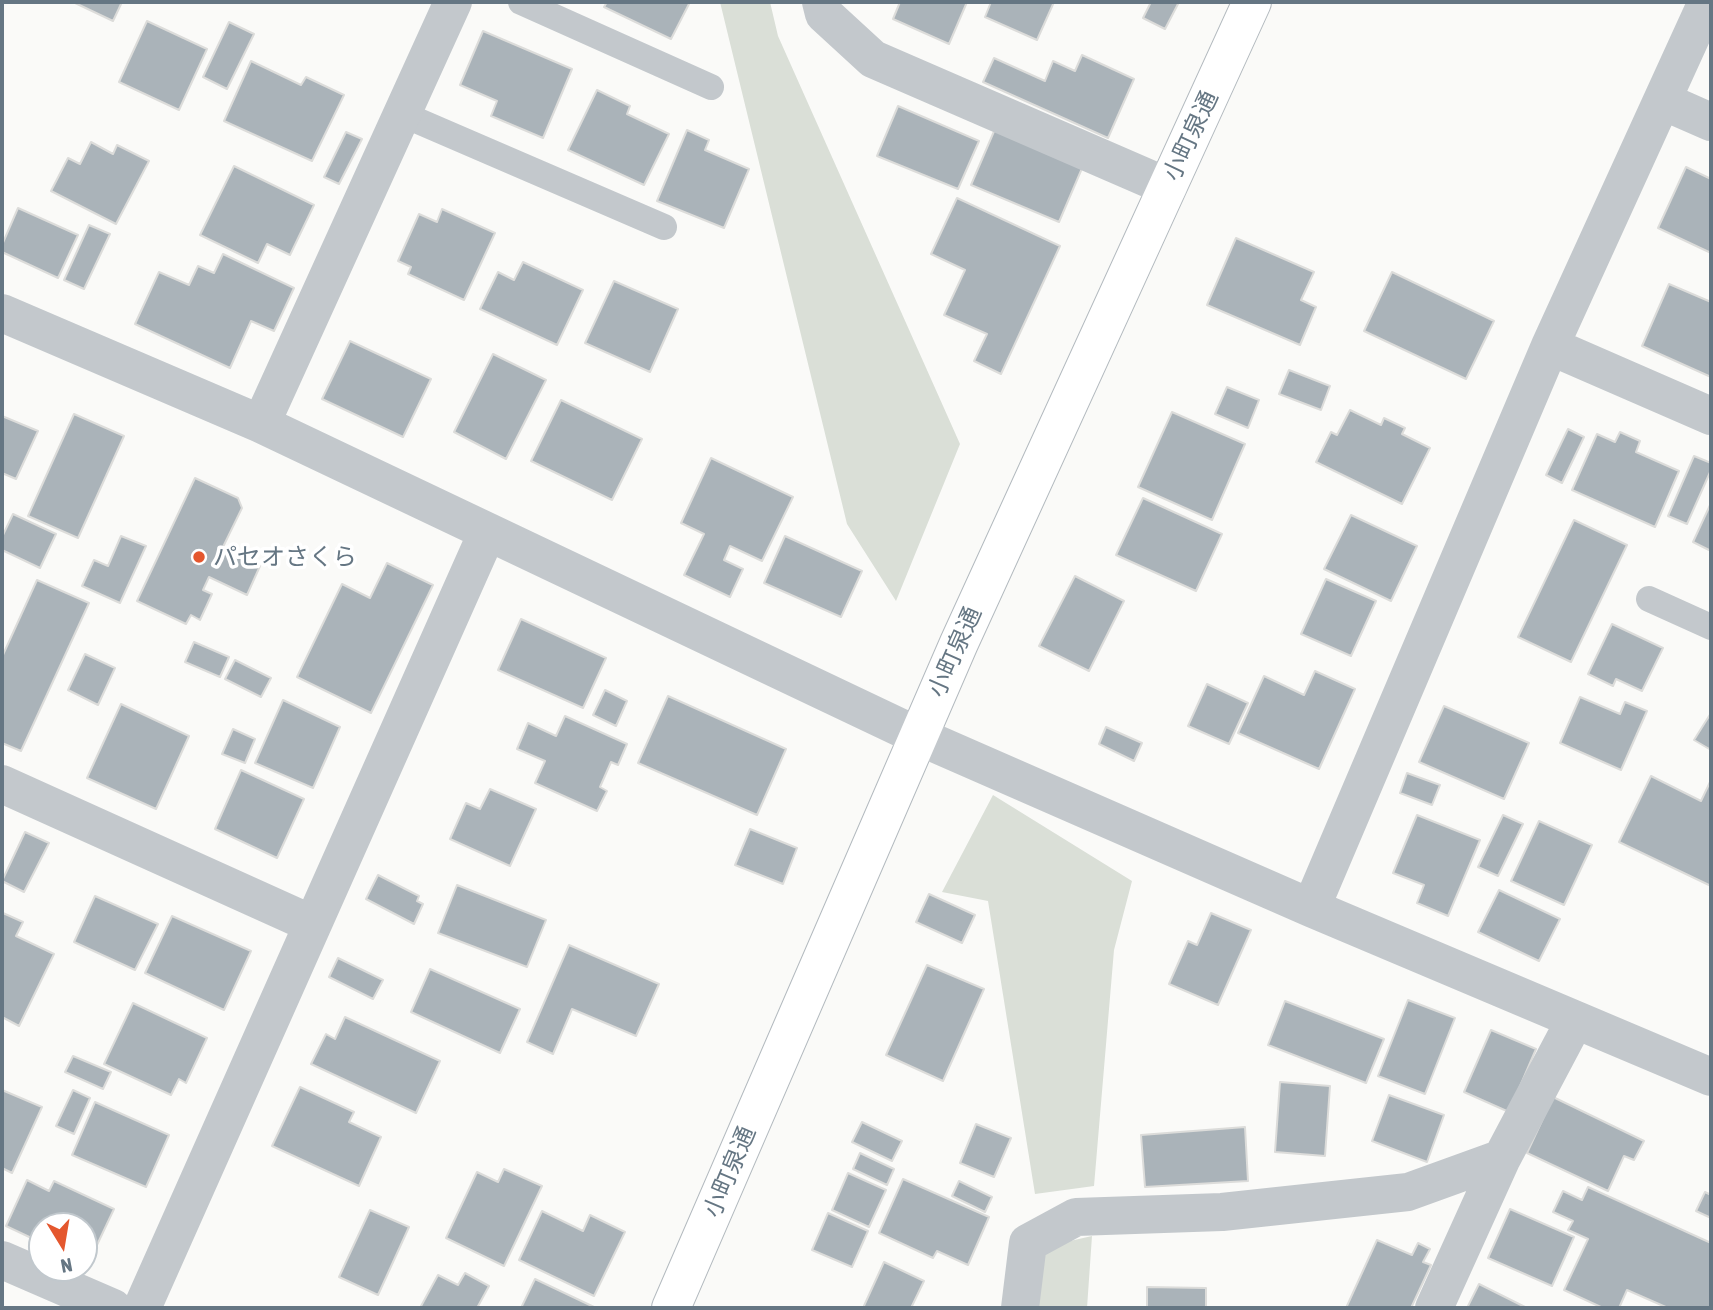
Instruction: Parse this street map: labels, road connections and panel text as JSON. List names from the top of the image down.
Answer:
{
  "streets": {
    "street": ["小町泉通"]
  },
  "places": ["パセオさくら"],
  "north": "bottom"
}
